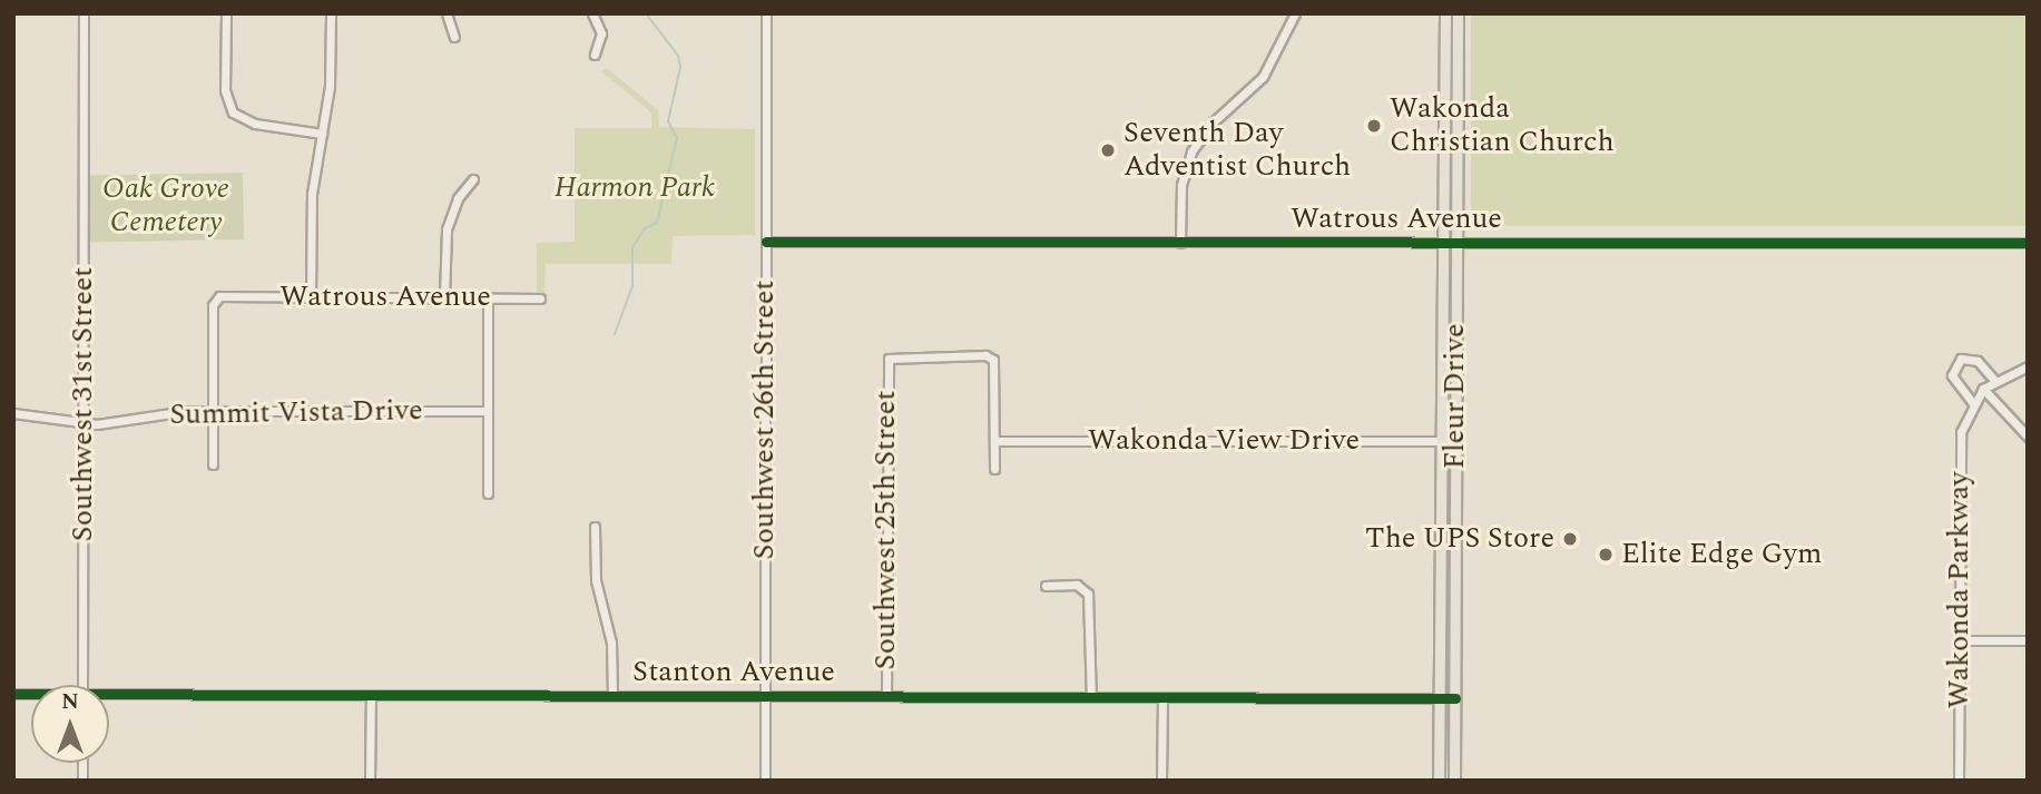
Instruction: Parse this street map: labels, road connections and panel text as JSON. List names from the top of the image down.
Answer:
{
  "streets": {
    "main road": ["Fleur Drive"],
    "street": [
      "Watrous Avenue",
      "Southwest 31st Street",
      "Summit Vista Drive",
      "Southwest 26th Street",
      "Wakonda View Drive",
      "Southwest 25th Street",
      "Wakonda Parkway",
      "Stanton Avenue"
    ]
  },
  "crossings": [
    ["Watrous Avenue", "Fleur Drive"],
    ["Watrous Avenue", "Summit Vista Drive"],
    ["Watrous Avenue", "Southwest 26th Street"],
    ["Fleur Drive", "Wakonda View Drive"],
    ["Fleur Drive", "Stanton Avenue"],
    ["Southwest 31st Street", "Summit Vista Drive"],
    ["Southwest 26th Street", "Stanton Avenue"],
    ["Wakonda View Drive", "Southwest 25th Street"],
    ["Southwest 25th Street", "Stanton Avenue"]
  ],
  "parks": ["Harmon Park", "Oak Grove Cemetery"],
  "places": [
    "Wakonda Christian Church",
    "Seventh Day Adventist Church",
    "The UPS Store",
    "Elite Edge Gym"
  ],
  "north": "top"
}
